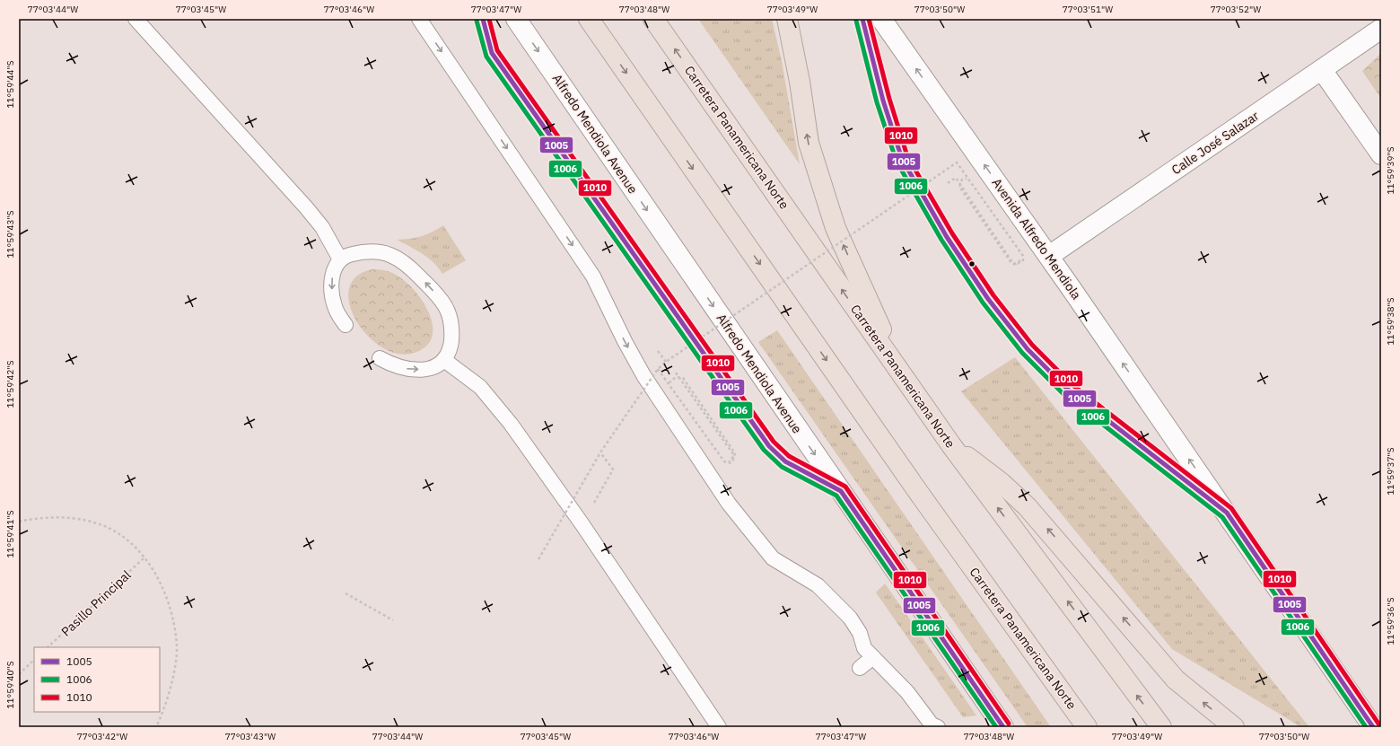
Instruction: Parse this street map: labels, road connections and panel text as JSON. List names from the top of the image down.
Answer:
{
  "streets": {
    "highway": ["Carretera Panamericana Norte"],
    "main road": ["Alfredo Mendiola Avenue", "Calle José Salazar", "Avenida Alfredo Mendiola"],
    "path": ["Pasillo Principal"]
  },
  "crossings": [
    ["Calle José Salazar", "Avenida Alfredo Mendiola"]
  ],
  "one_way": ["Alfredo Mendiola Avenue", "Avenida Alfredo Mendiola"],
  "lines": ["transit line 1005", "transit line 1010", "transit line 1006"],
  "legend": ["1005", "1006", "1010"],
  "coordinates": [
    "77°03'44\"W",
    "77°03'45\"W",
    "77°03'46\"W",
    "77°03'47\"W",
    "77°03'48\"W",
    "77°03'49\"W",
    "77°03'50\"W",
    "77°03'51\"W",
    "77°03'52\"W",
    "11°59'44\"S",
    "11°59'39\"S",
    "11°59'43\"S",
    "11°59'38\"S",
    "11°59'42\"S",
    "11°59'37\"S",
    "11°59'41\"S",
    "11°59'36\"S",
    "11°59'40\"S",
    "77°03'42\"W",
    "77°03'43\"W"
  ]
}
